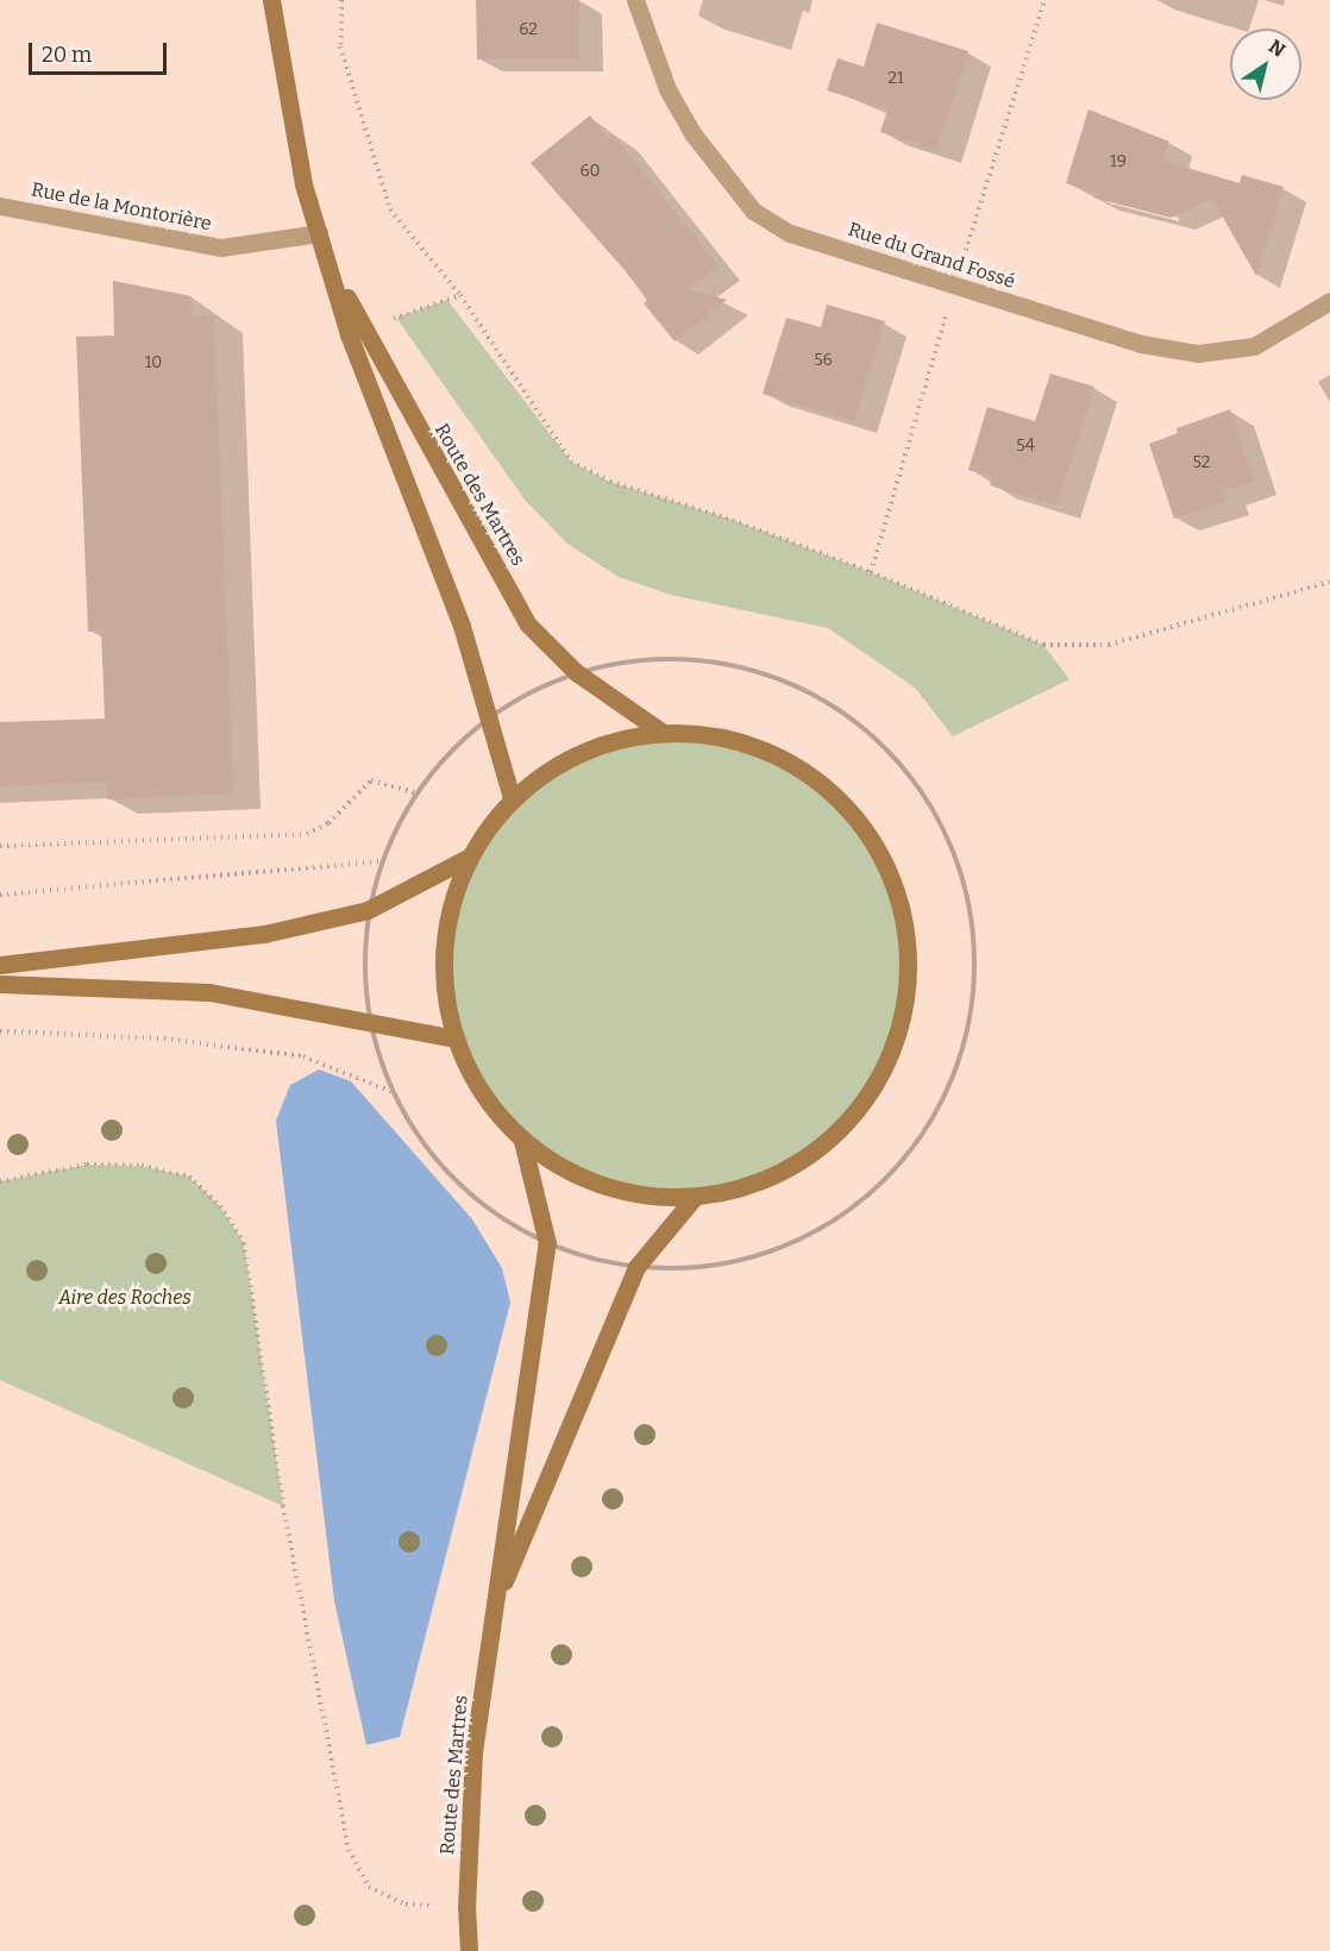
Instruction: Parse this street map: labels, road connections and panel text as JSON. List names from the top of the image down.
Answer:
{
  "streets": {
    "main road": ["Route des Martres"],
    "street": ["Rue de la Montorière", "Rue du Grand Fossé"]
  },
  "crossings": [
    ["Rue de la Montorière", "Route des Martres"]
  ],
  "parks": ["Aire des Roches"],
  "house_numbers": [
    "62",
    "21",
    "19",
    "60",
    "56",
    "10",
    "54",
    "52"
  ],
  "scale_bar": "20 m",
  "north": "top right"
}
